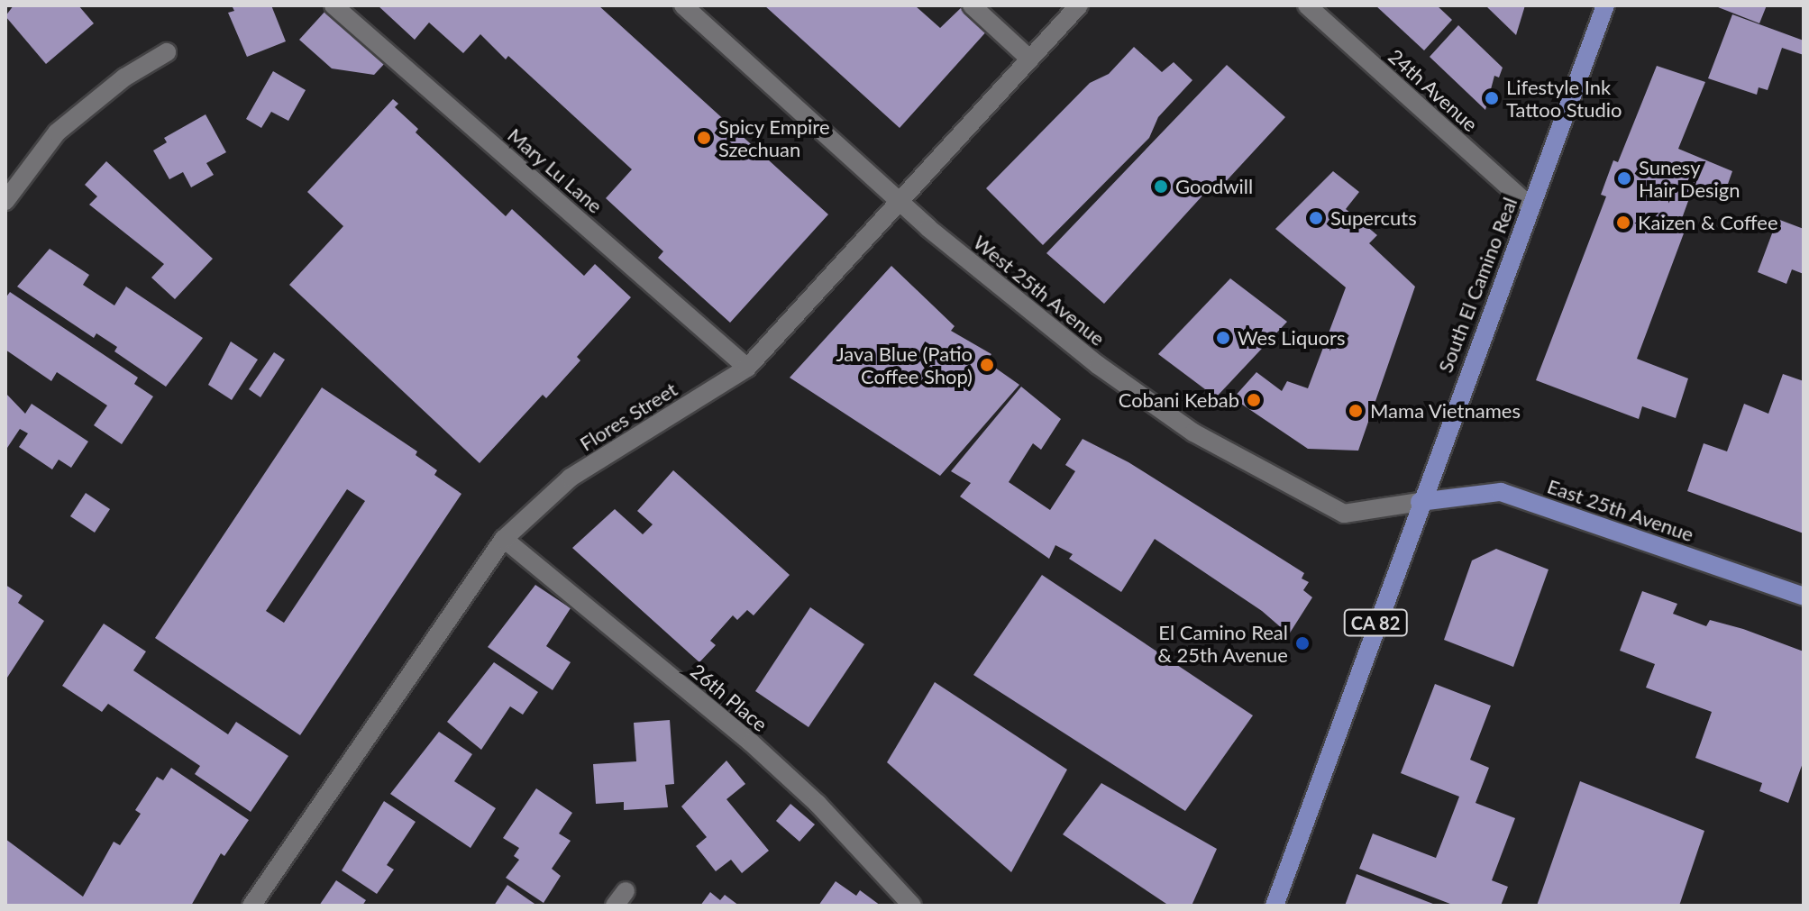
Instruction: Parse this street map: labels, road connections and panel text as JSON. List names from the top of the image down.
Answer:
{
  "streets": {
    "main road": ["South El Camino Real", "East 25th Avenue", "CA 82"],
    "street": [
      "24th Avenue",
      "Mary Lu Lane",
      "West 25th Avenue",
      "Flores Street",
      "26th Place"
    ]
  },
  "crossings": [
    ["24th Avenue", "South El Camino Real"],
    ["Mary Lu Lane", "Flores Street"],
    ["South El Camino Real", "West 25th Avenue"],
    ["South El Camino Real", "East 25th Avenue"],
    ["West 25th Avenue", "Flores Street"],
    ["West 25th Avenue", "East 25th Avenue"],
    ["Flores Street", "26th Place"]
  ],
  "places": [
    "Lifestyle Ink Tattoo Studio",
    "Spicy Empire Szechuan",
    "Sunesy Hair Design",
    "Goodwill",
    "Supercuts",
    "Kaizen & Coffee",
    "Wes Liquors",
    "Java Blue (Patio Coffee Shop)",
    "Cobani Kebab",
    "Mama Vietnames",
    "El Camino Real & 25th Avenue"
  ]
}
